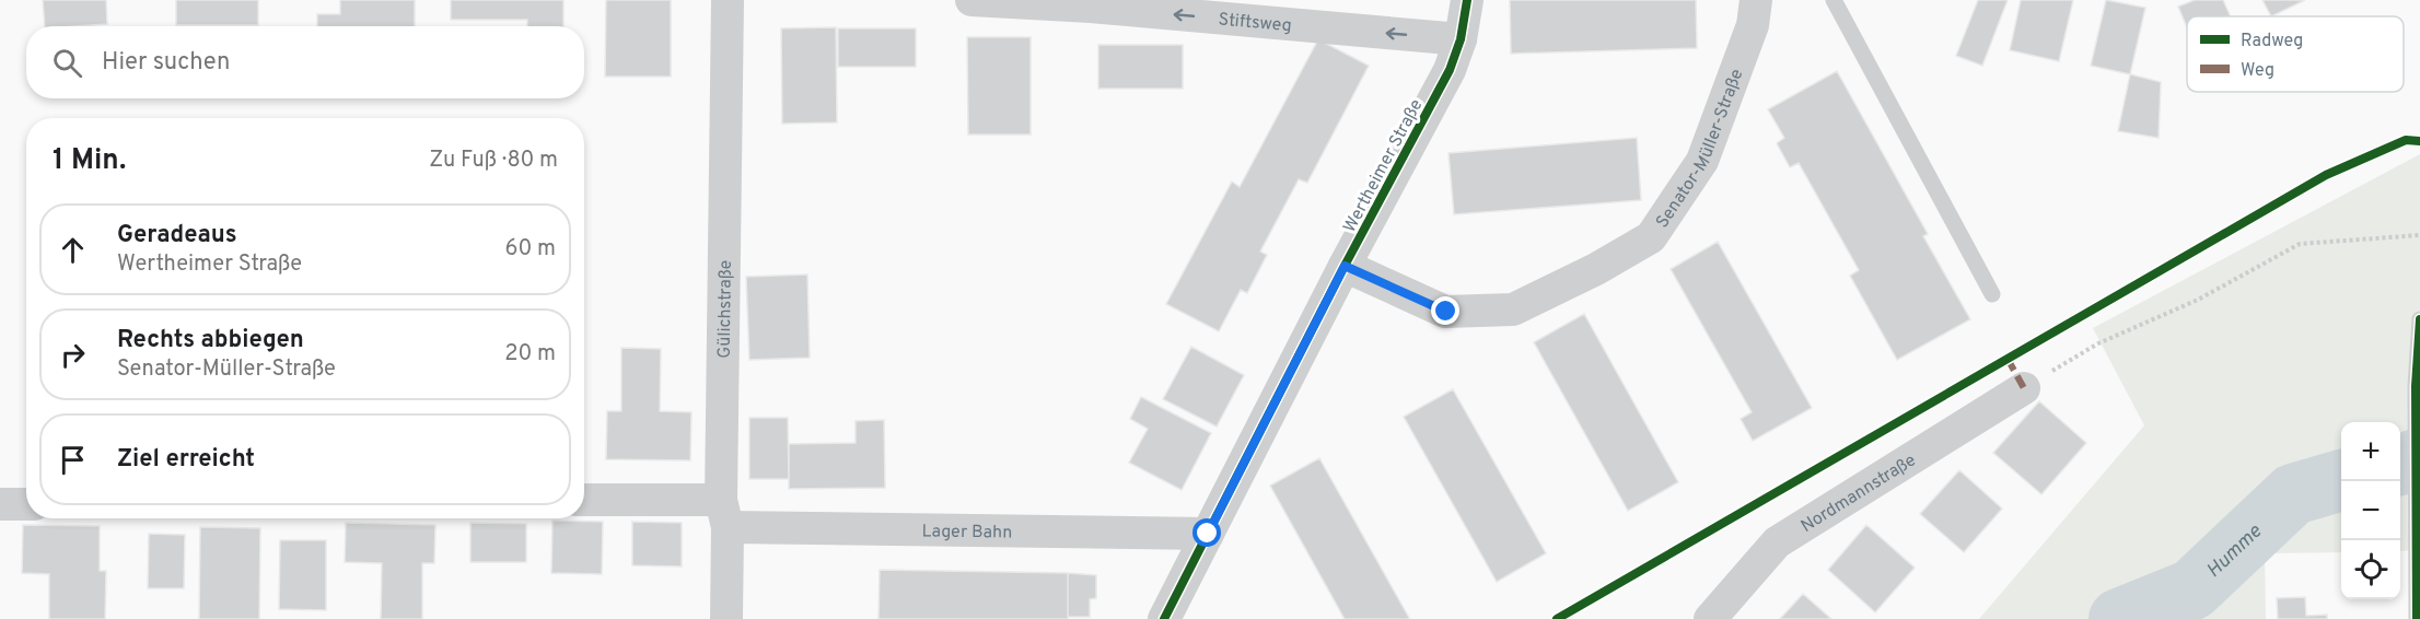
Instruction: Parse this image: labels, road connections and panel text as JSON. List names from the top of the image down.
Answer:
{
  "streets": {
    "street": [
      "Stiftsweg",
      "Senator-Müller-Straße",
      "Wertheimer Straße",
      "Gülichstraße",
      "Nordmannstraße",
      "Lager Bahn"
    ]
  },
  "crossings": [
    ["Stiftsweg", "Wertheimer Straße"],
    ["Senator-Müller-Straße", "Wertheimer Straße"],
    ["Wertheimer Straße", "Lager Bahn"],
    ["Gülichstraße", "Lager Bahn"]
  ],
  "one_way": ["Stiftsweg"],
  "water": ["Humme"],
  "legend": ["Radweg", "Weg"],
  "page": {
    "search": "Hier suchen",
    "heading": ["1 Min.", "Zu Fuß · 80 m"],
    "list": [
      ["Geradeaus", "Wertheimer Straße", "60 m"],
      ["Rechts abbiegen", "Senator-Müller-Straße", "20 m"],
      "Ziel erreicht"
    ],
    "map_buttons": ["+", "−"]
  }
}
